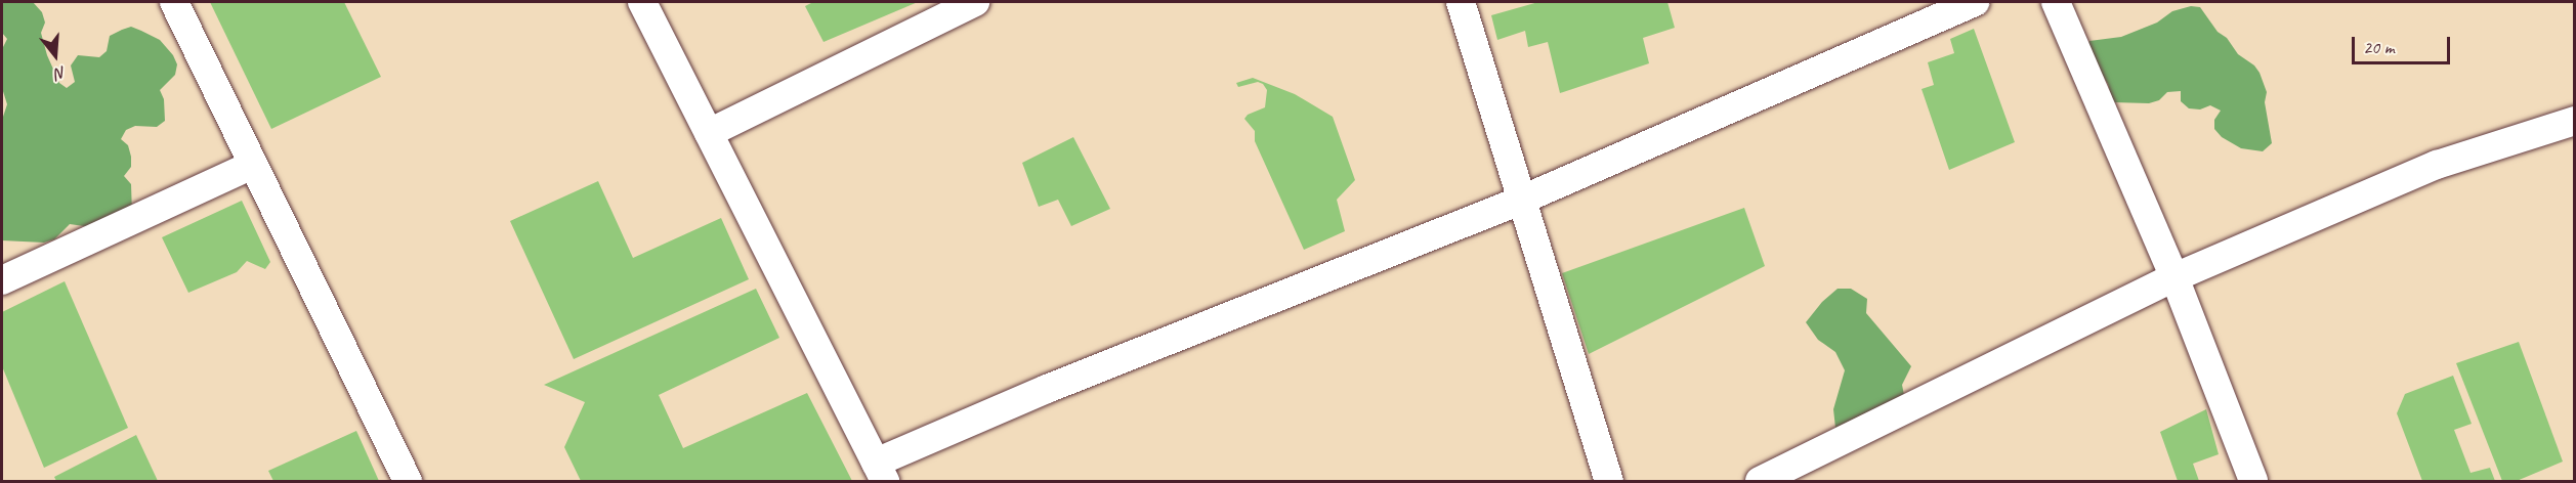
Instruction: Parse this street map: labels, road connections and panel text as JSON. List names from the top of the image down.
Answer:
{
  "scale_bar": "20 m",
  "north": "bottom"
}
